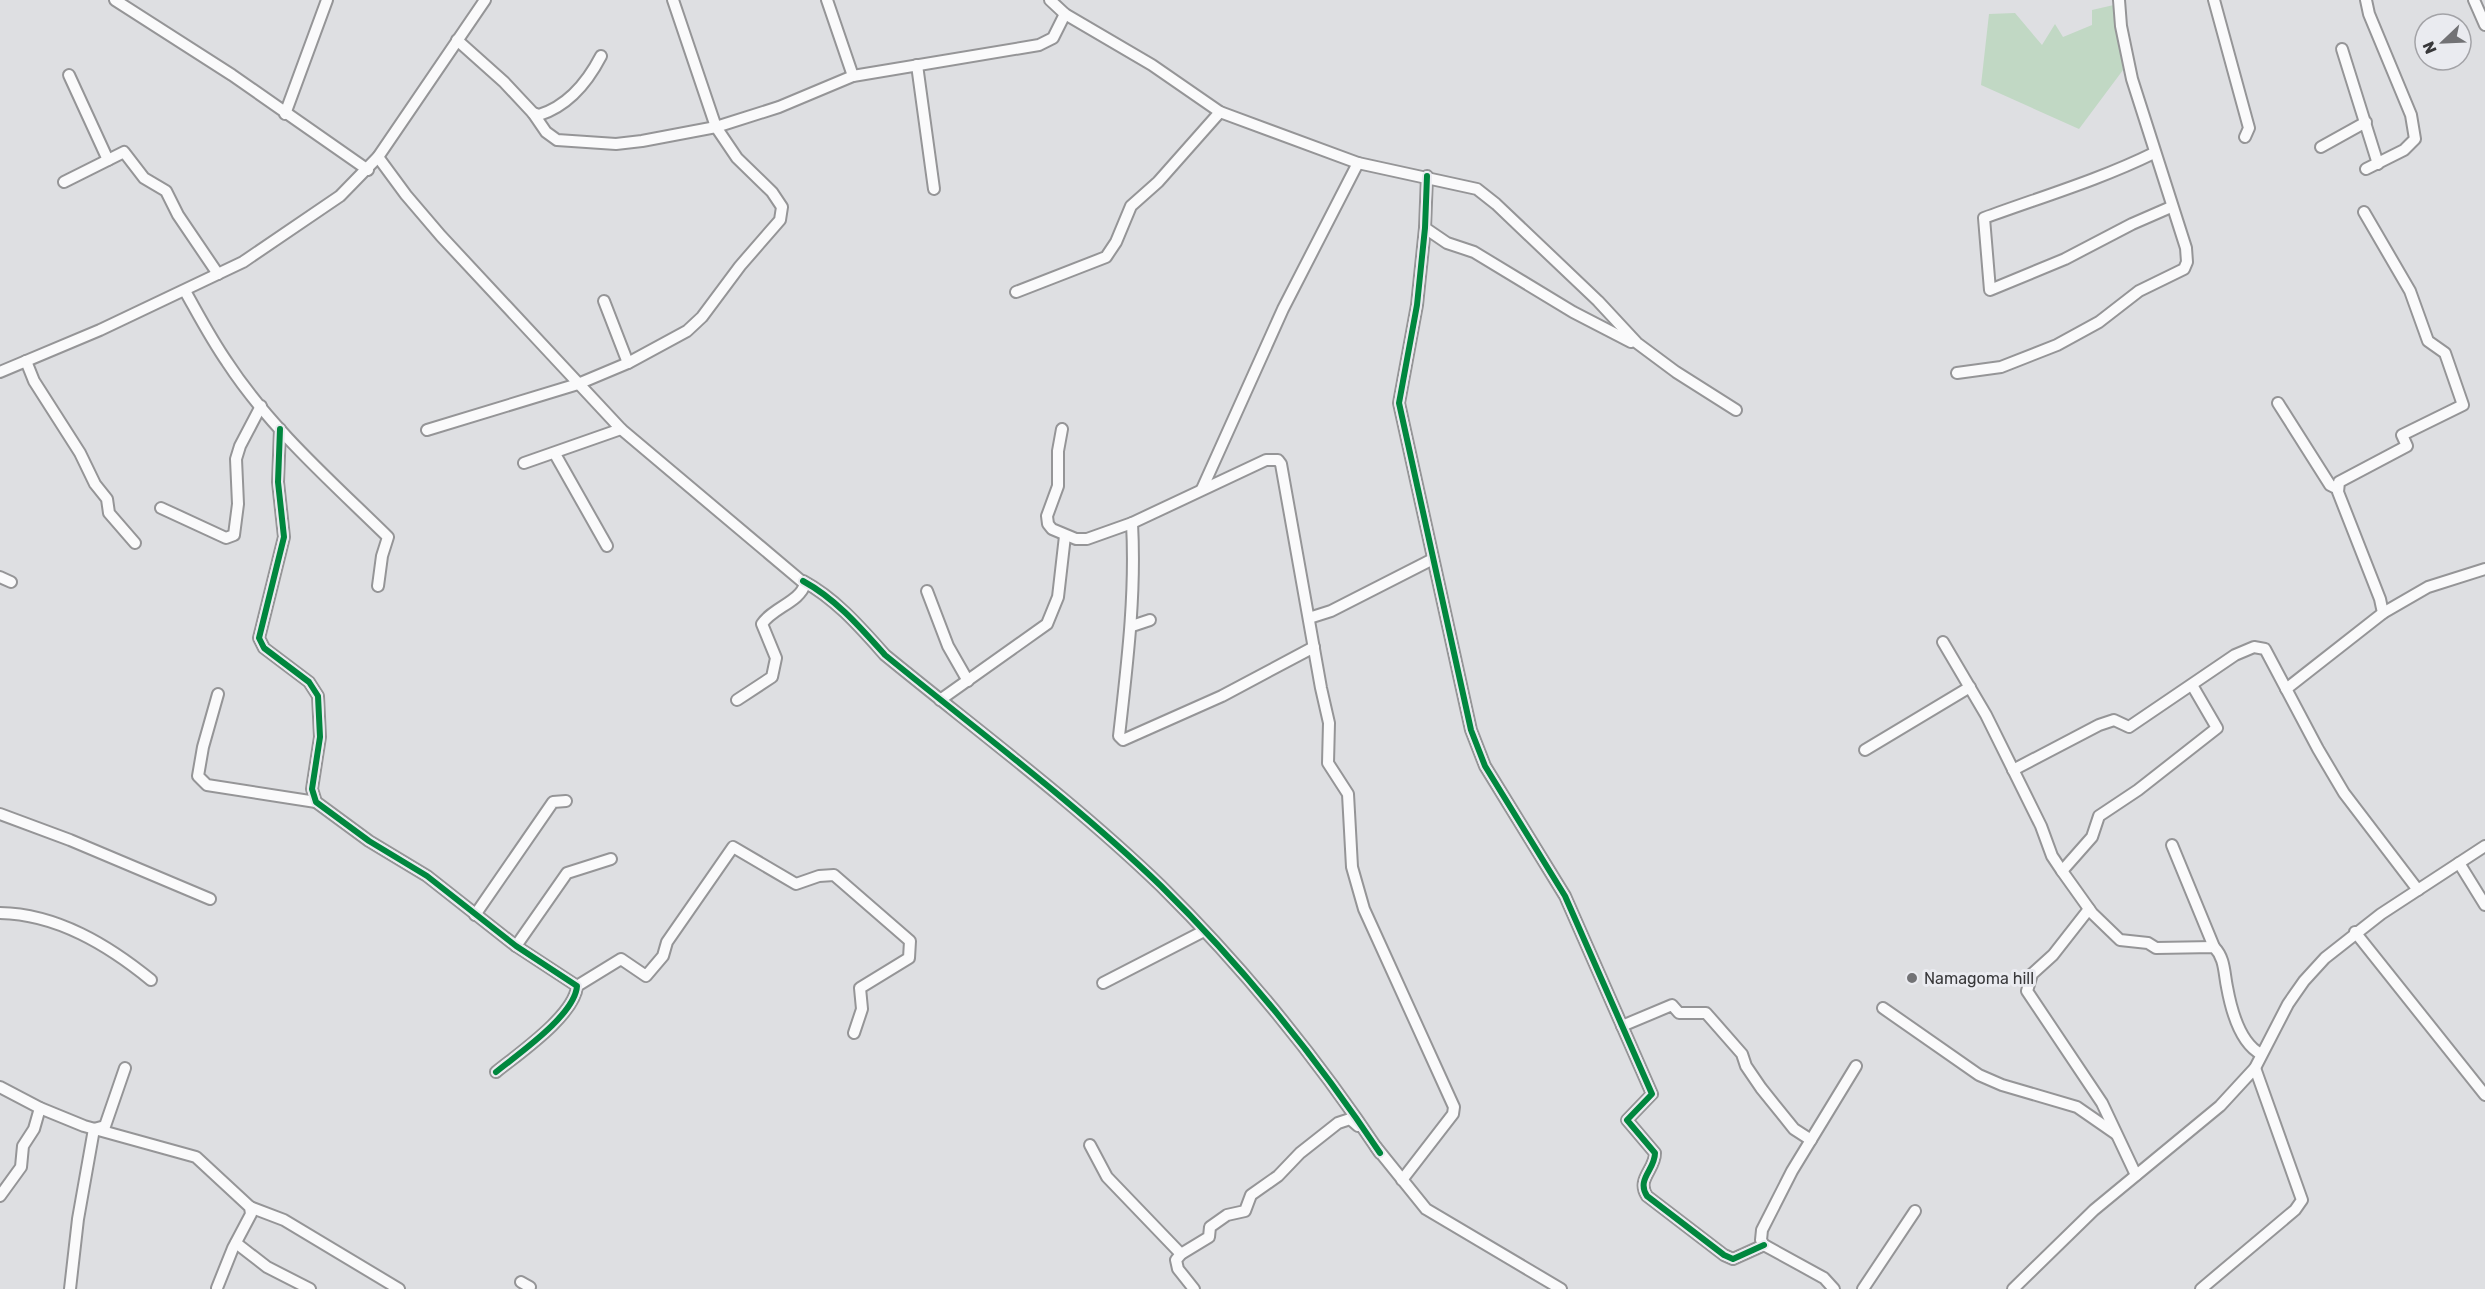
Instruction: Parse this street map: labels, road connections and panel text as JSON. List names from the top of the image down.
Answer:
{
  "places": ["Namagoma hill"],
  "north": "bottom left"
}
